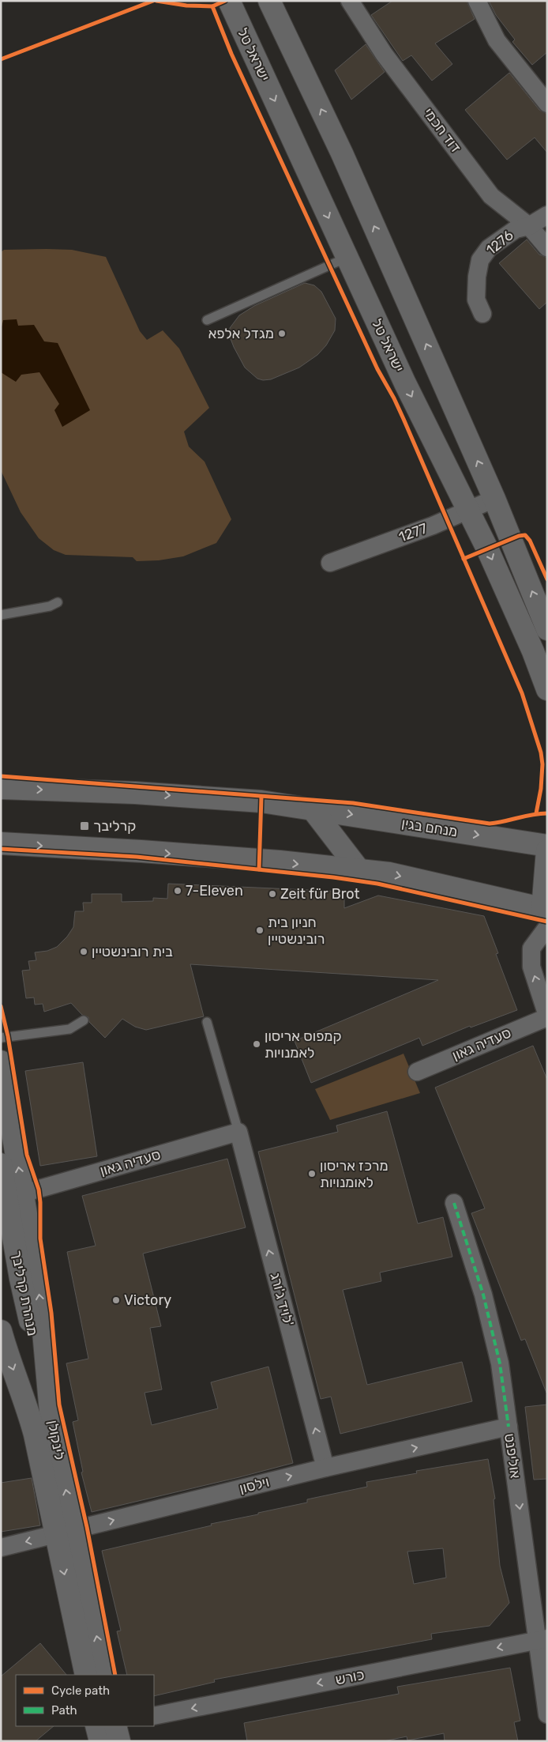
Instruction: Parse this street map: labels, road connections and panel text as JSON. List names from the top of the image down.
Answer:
{
  "streets": {
    "street": [
      "ישראל טל",
      "דוד חכמי",
      "1276",
      "1277",
      "מנחם בגין",
      "סעדיה גאון",
      "מנהרת קרליבך",
      "לויד ג'ורג'",
      "לינקולן",
      "אוליפנט",
      "וילסון",
      "כורש"
    ]
  },
  "crossings": [
    ["ישראל טל", "1277"],
    ["דוד חכמי", "1276"],
    ["סעדיה גאון", "לויד ג'ורג'"],
    ["סעדיה גאון", "לינקולן"],
    ["מנהרת קרליבך", "לינקולן"],
    ["לויד ג'ורג'", "וילסון"],
    ["לינקולן", "וילסון"],
    ["אוליפנט", "וילסון"],
    ["אוליפנט", "כורש"]
  ],
  "one_way": ["לויד ג'ורג'", "אוליפנט", "כורש"],
  "places": {
    "other": [
      "מגדל אלפא",
      "7-Eleven",
      "Zeit für Brot",
      "חניון בית רובינשטיין",
      "בית רובינשטיין",
      "קמפוס אריסון לאמנויות",
      "מרכז אריסון לאומנויות",
      "Victory"
    ],
    "transit": ["קרליבך"]
  },
  "legend": ["Cycle path", "Path"]
}
